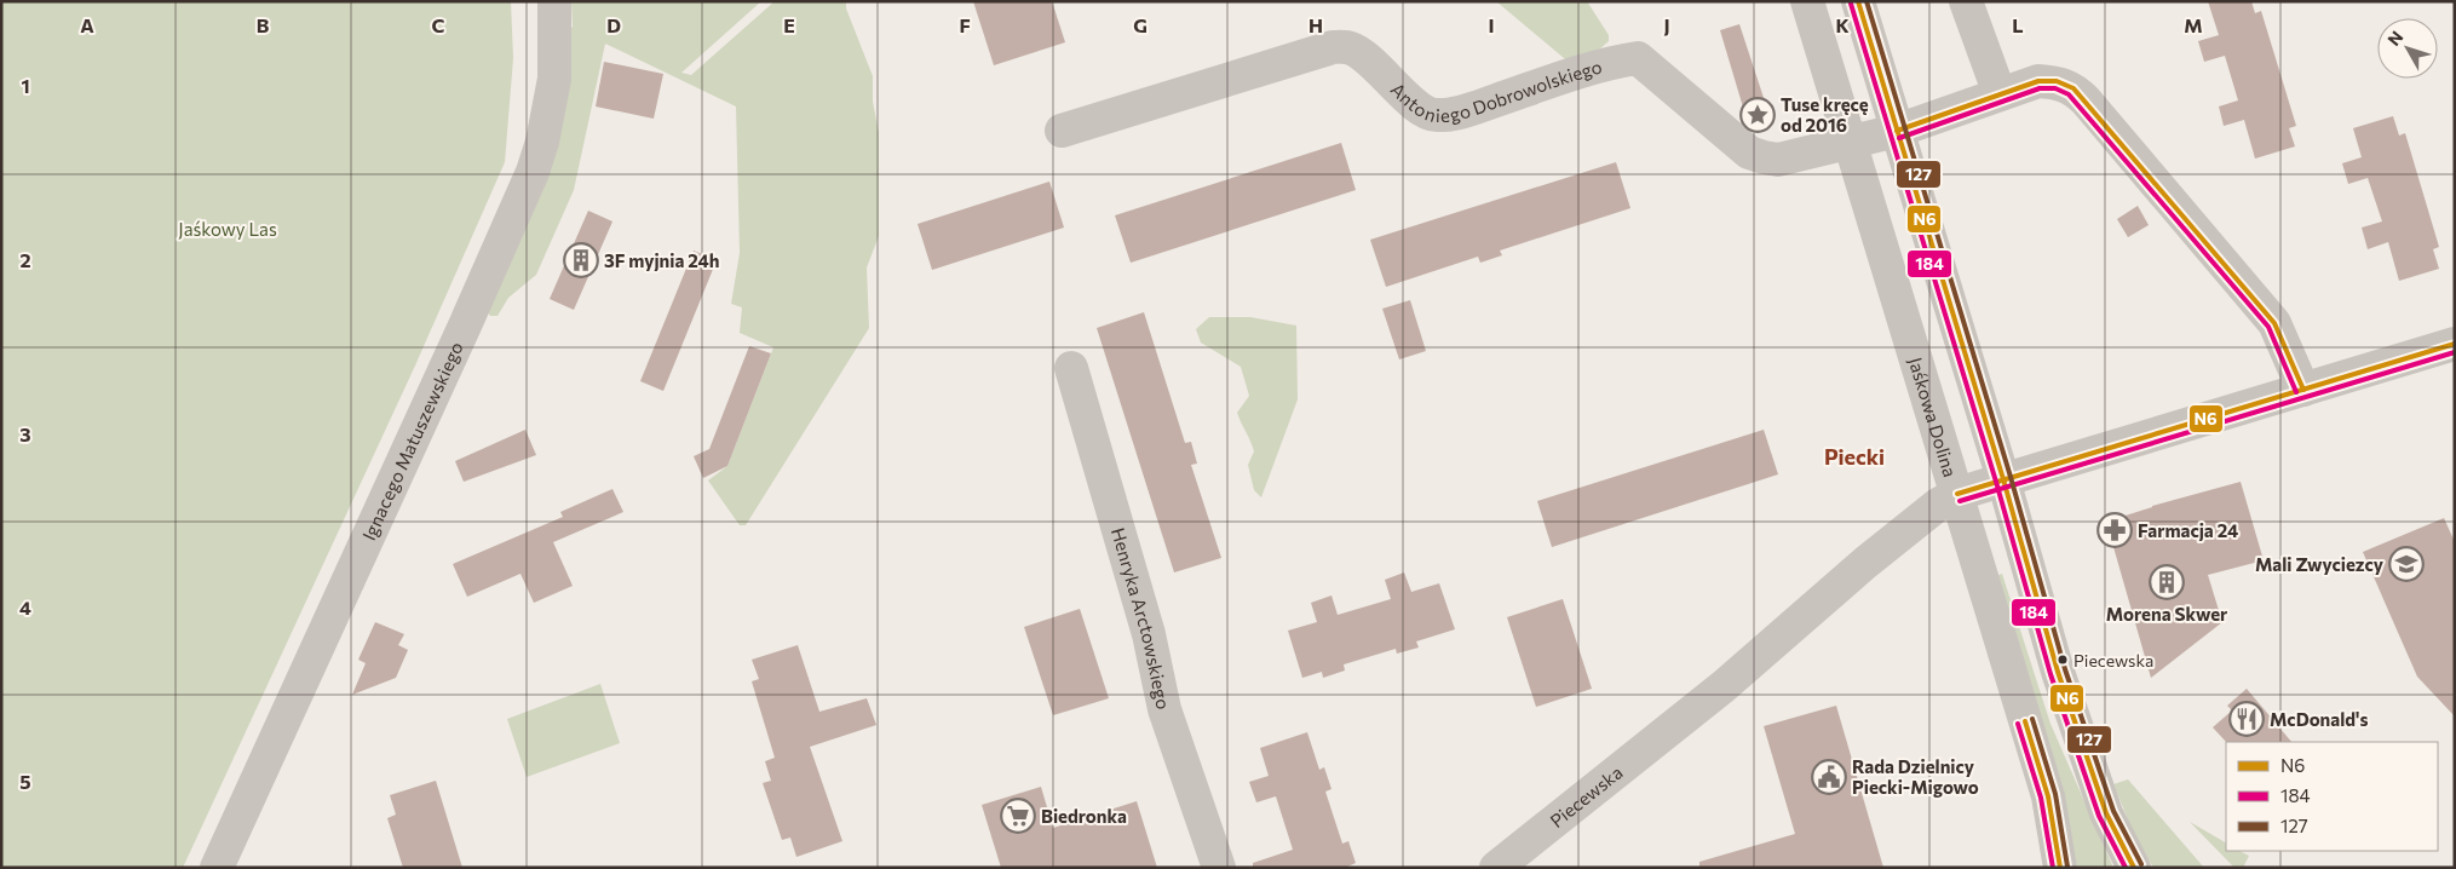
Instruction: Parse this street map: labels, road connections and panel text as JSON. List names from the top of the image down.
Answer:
{
  "streets": {
    "street": [
      "Antoniego Dobrowolskiego",
      "Jaśkowa Dolina",
      "Ignacego Matuszewskiego",
      "Henryka Arctowskiego",
      "Piecewska"
    ]
  },
  "crossings": [
    ["Antoniego Dobrowolskiego", "Jaśkowa Dolina"],
    ["Jaśkowa Dolina", "Piecewska"]
  ],
  "districts": ["Piecki"],
  "parks": ["Jaśkowy Las"],
  "places": {
    "place": ["Tuse kręcę od 2016"],
    "building": ["3F myjnia 24h", "Morena Skwer"],
    "pharmacy": ["Farmacja 24"],
    "school or university": ["Mali Zwyciezcy"],
    "other": ["Piecewska"],
    "restaurant": ["McDonald's"],
    "public building": ["Rada Dzielnicy Piecki-Migowo"],
    "supermarket": ["Biedronka"]
  },
  "lines": ["transit line N6", "transit line 127", "transit line 184"],
  "legend": ["N6", "184", "127"],
  "north": "top left",
  "grid": {
    "columns": [
      "A",
      "B",
      "C",
      "D",
      "E",
      "F",
      "G",
      "H",
      "I",
      "J",
      "K",
      "L",
      "M"
    ],
    "rows": [
      "1",
      "2",
      "3",
      "4",
      "5"
    ]
  }
}
